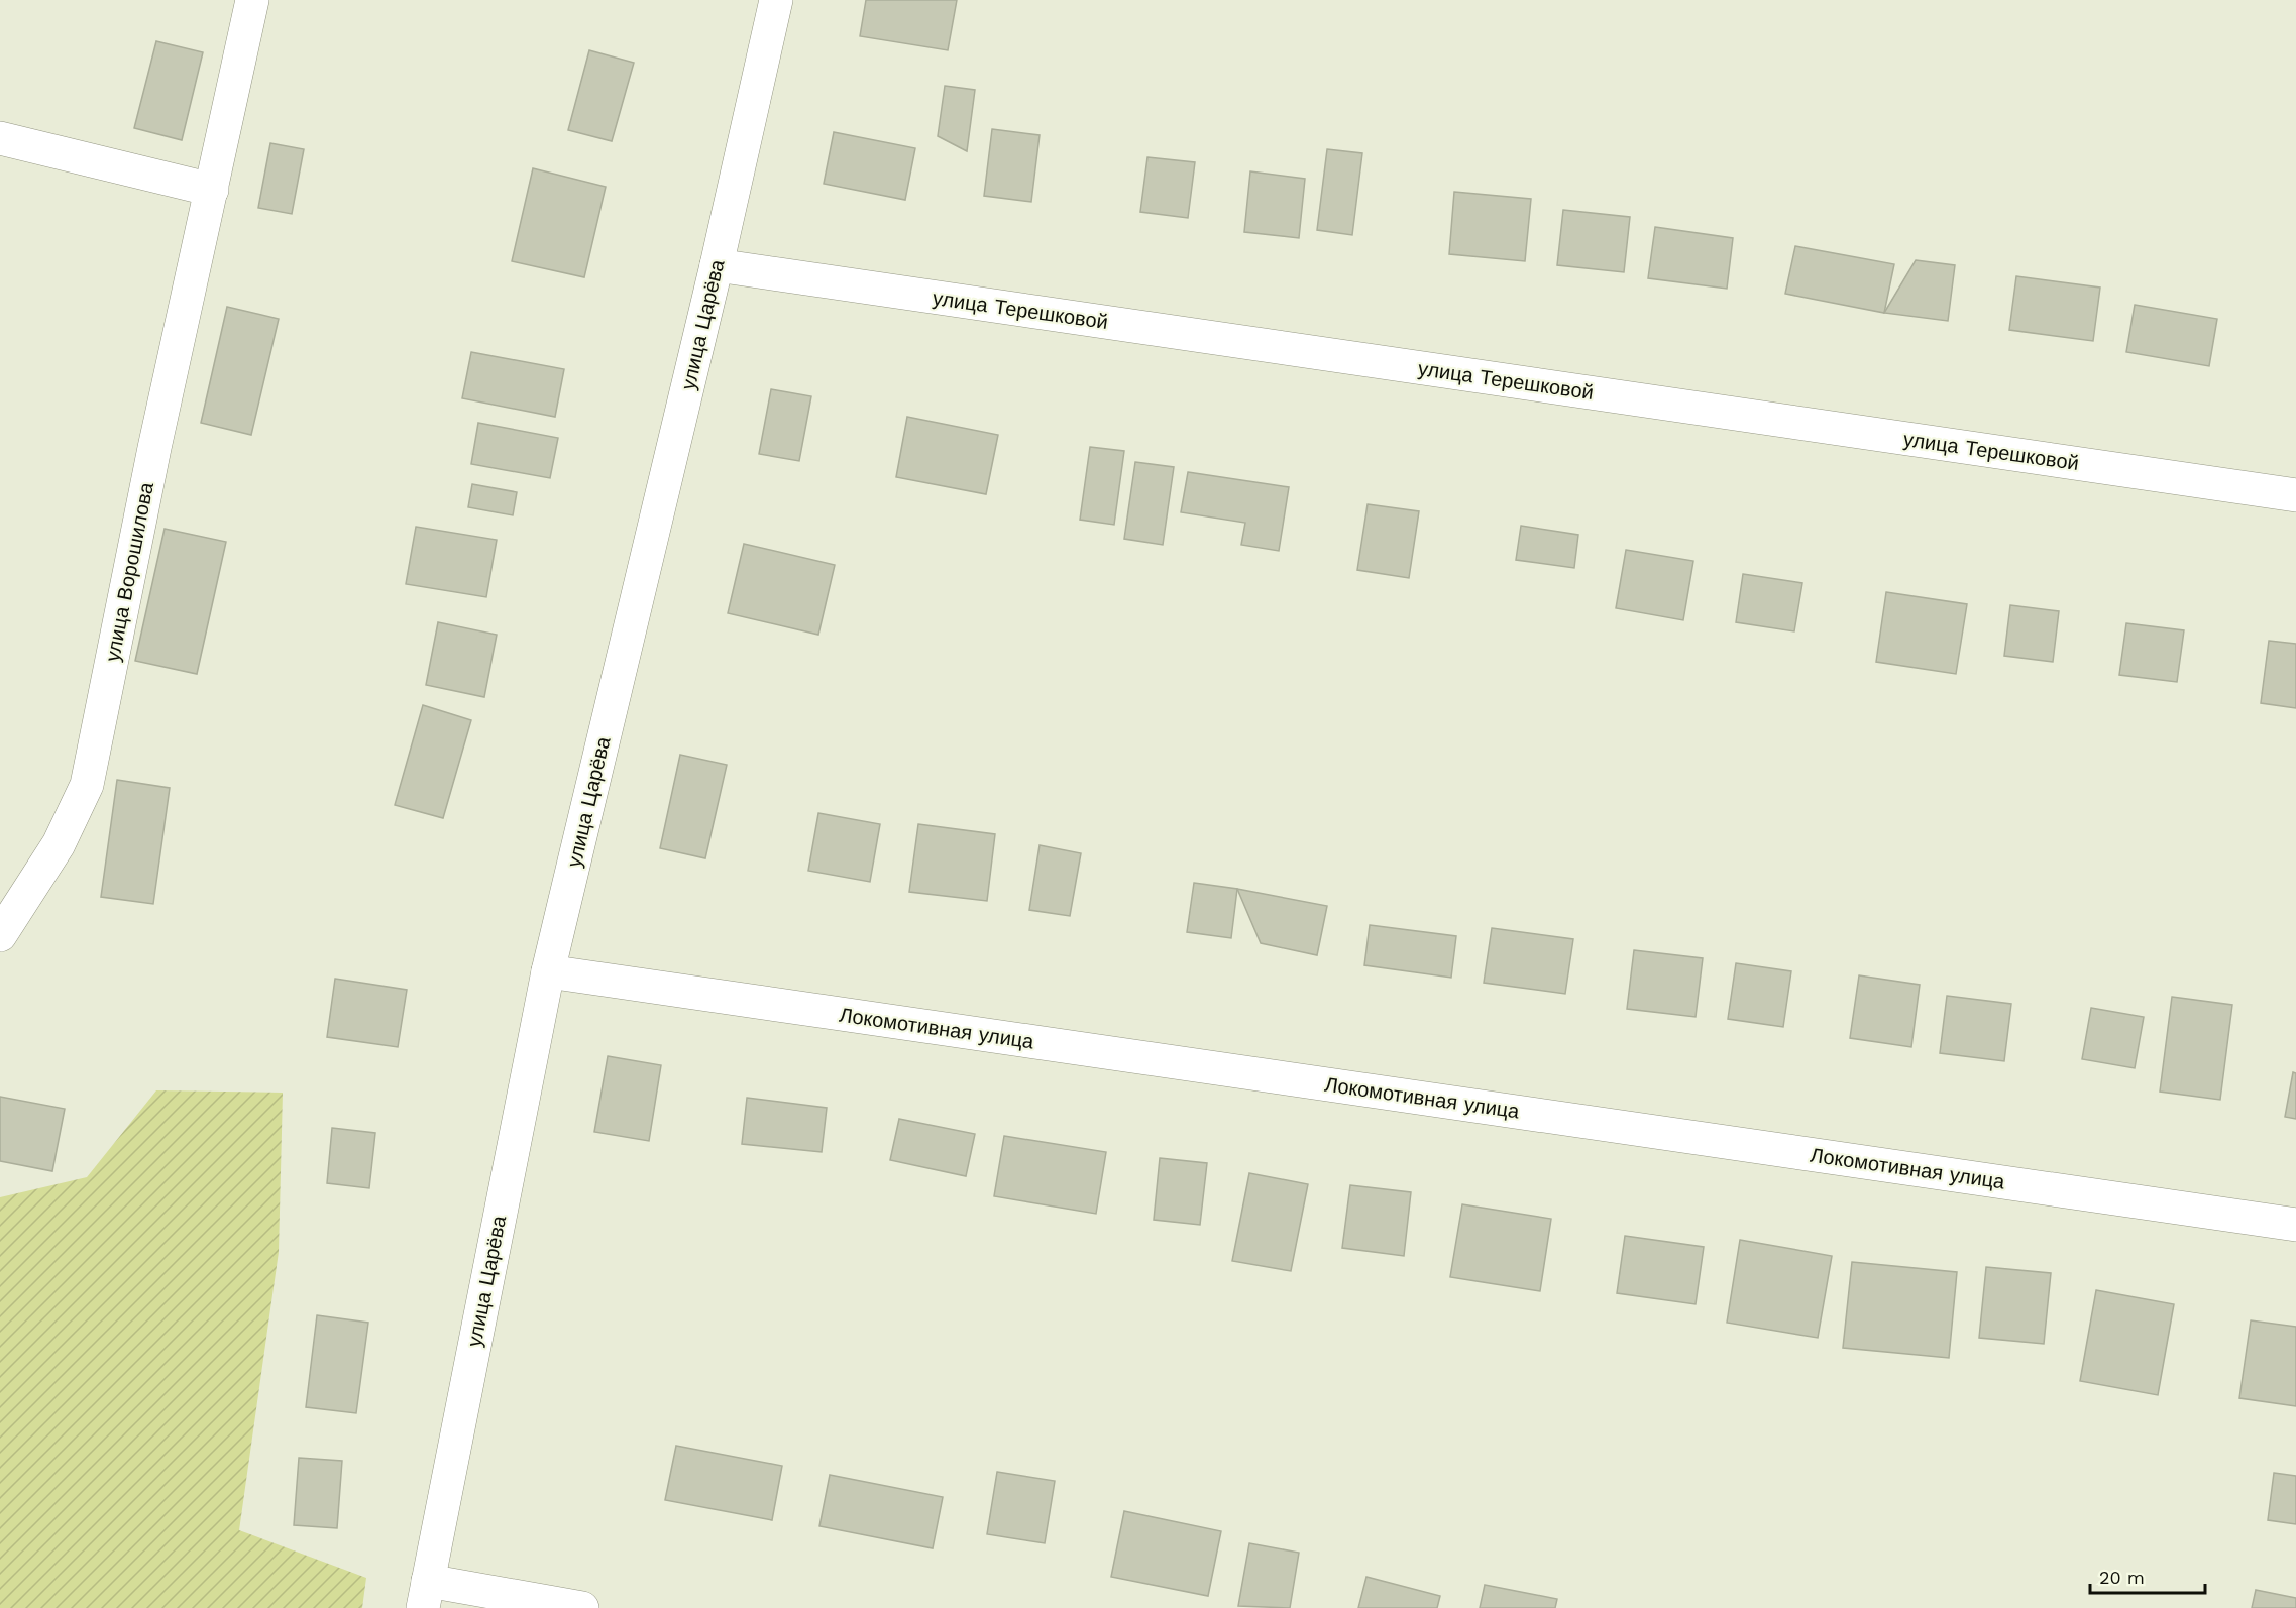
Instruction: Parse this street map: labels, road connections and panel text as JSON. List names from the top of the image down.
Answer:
{
  "streets": {
    "street": [
      "улица Терешковой",
      "улица Царёва",
      "улица Ворошилова",
      "Локомотивная улица"
    ]
  },
  "crossings": [
    ["улица Терешковой", "улица Царёва"],
    ["улица Царёва", "Локомотивная улица"]
  ],
  "scale_bar": "20 m"
}
